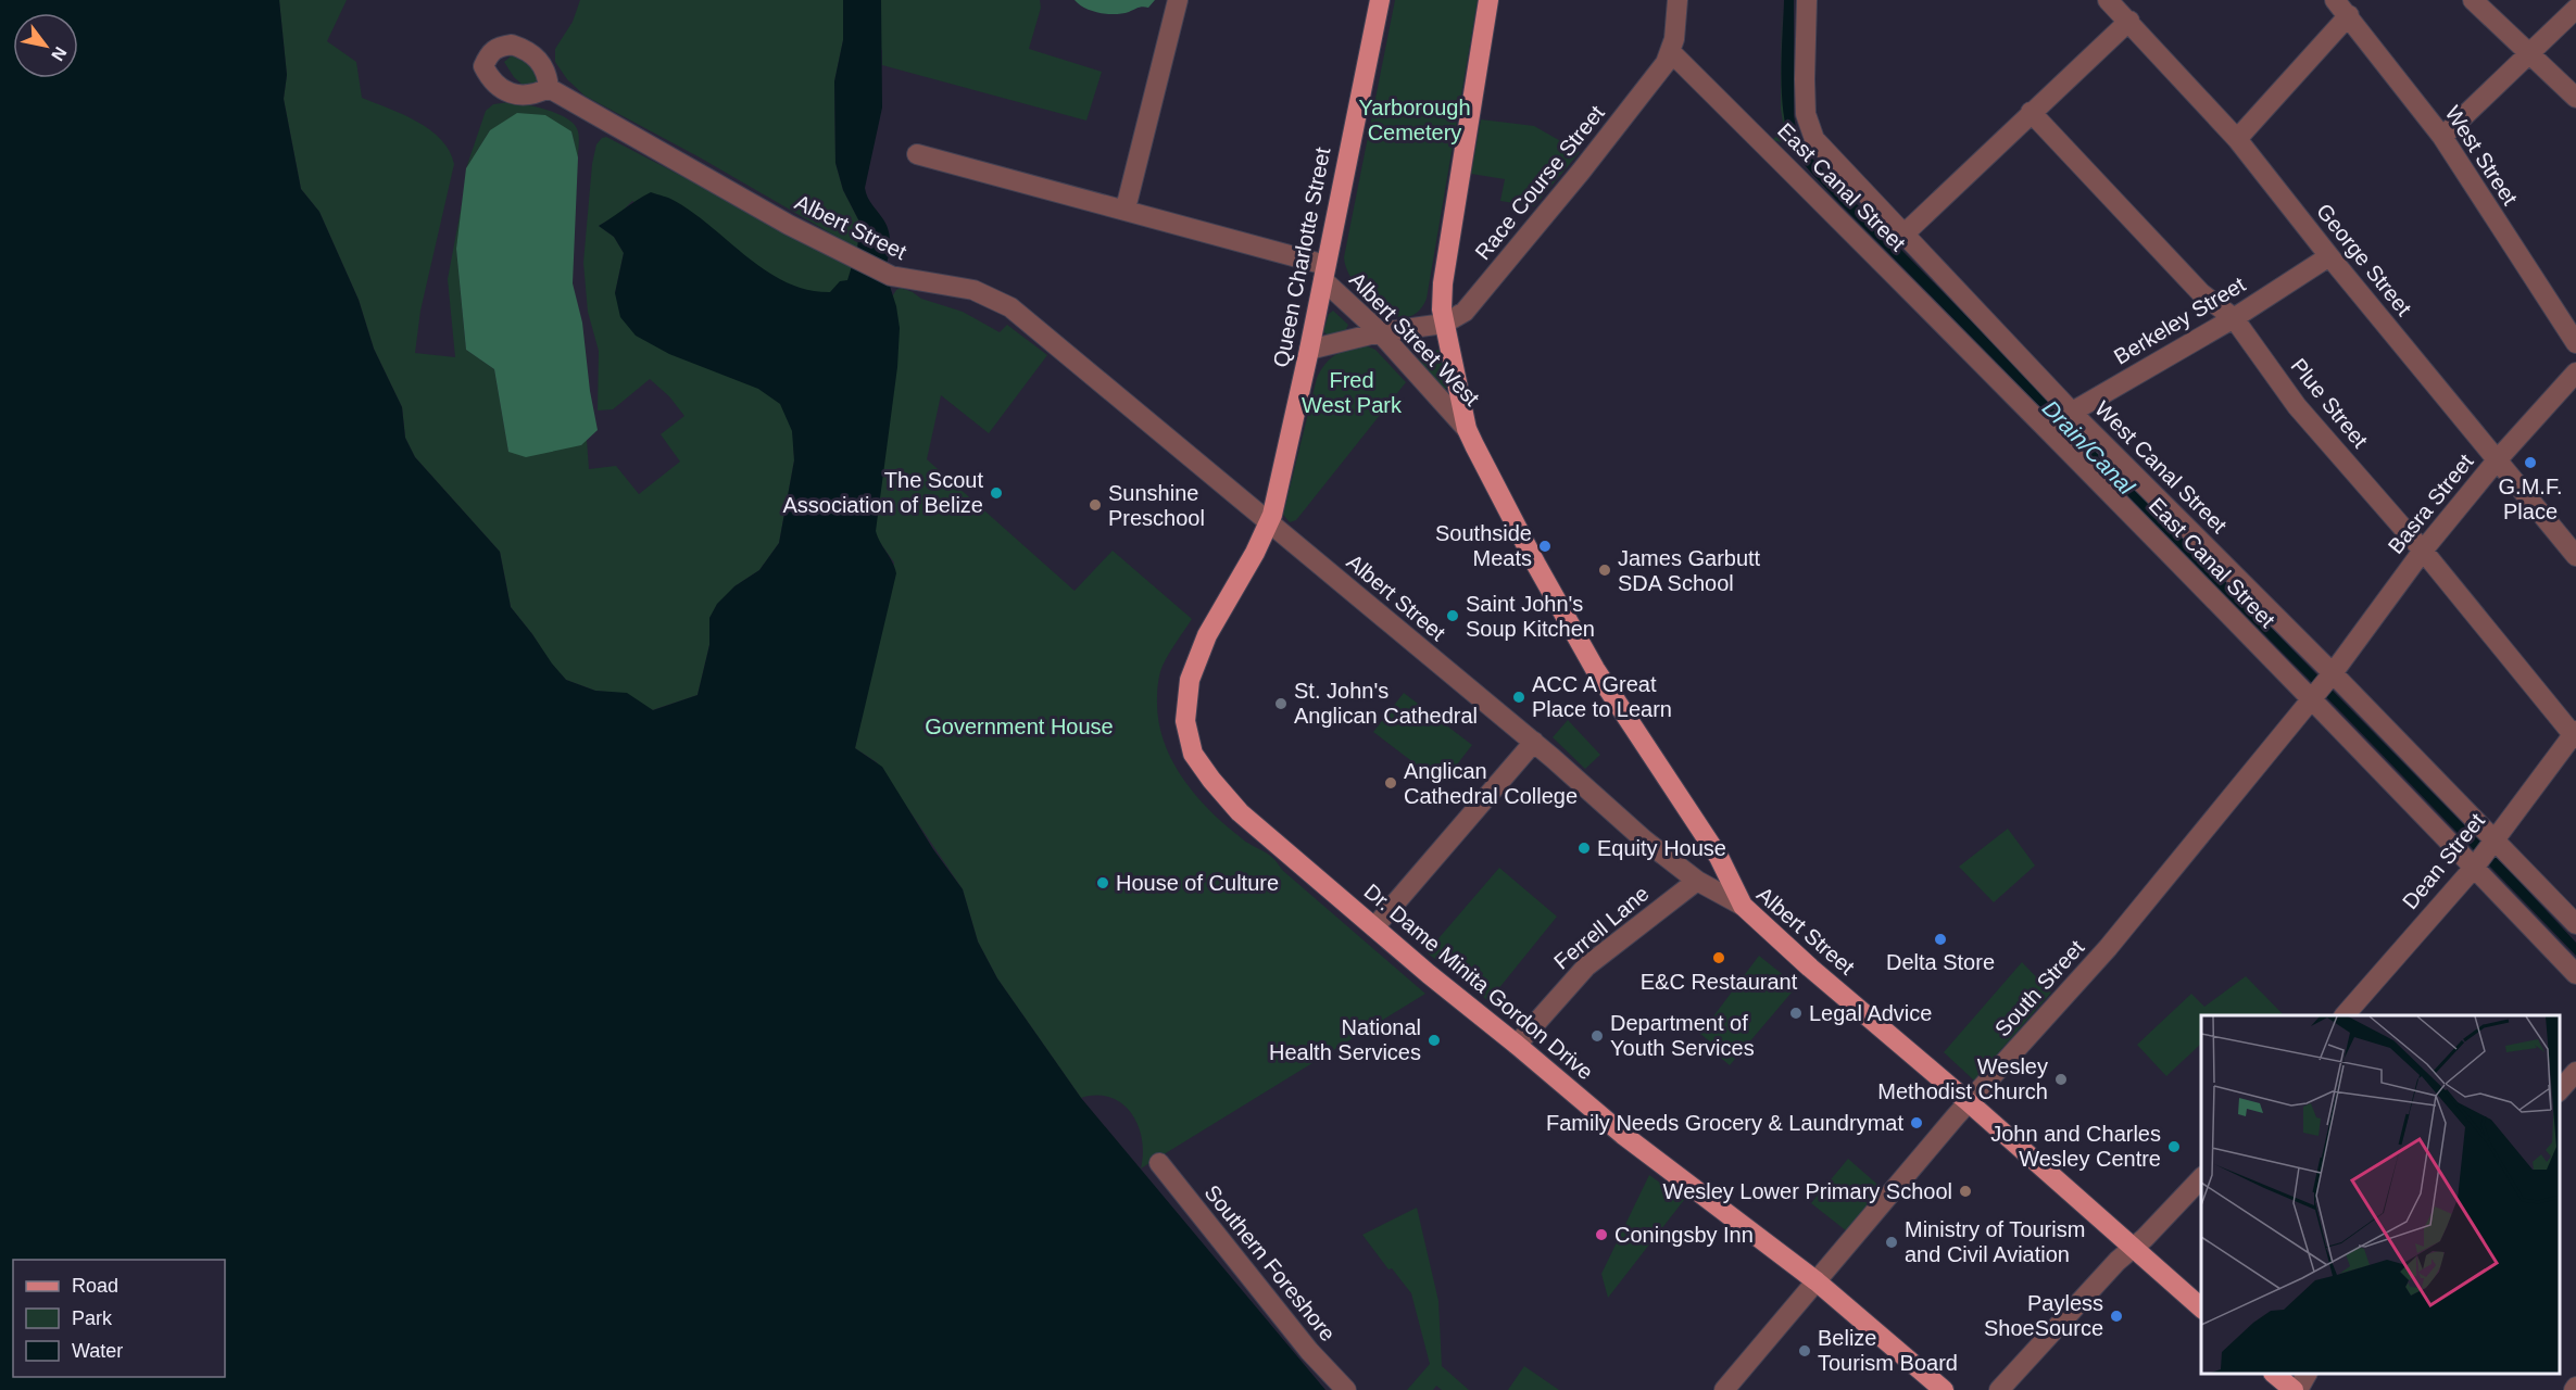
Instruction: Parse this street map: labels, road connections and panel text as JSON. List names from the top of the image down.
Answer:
{
  "streets": {
    "main road": [
      "Albert Street",
      "Queen Charlotte Street",
      "Albert Street West",
      "Dr. Dame Minita Gordon Drive"
    ],
    "street": [
      "West Street",
      "Race Course Street",
      "East Canal Street",
      "George Street",
      "Berkeley Street",
      "Plue Street",
      "West Canal Street",
      "Basra Street",
      "Dean Street",
      "Ferrell Lane",
      "South Street",
      "Southern Foreshore"
    ]
  },
  "crossings": [
    ["Race Course Street", "East Canal Street"],
    ["Race Course Street", "Queen Charlotte Street"],
    ["Race Course Street", "Albert Street West"],
    ["East Canal Street", "Berkeley Street"],
    ["East Canal Street", "West Canal Street"],
    ["East Canal Street", "Basra Street"],
    ["East Canal Street", "Dean Street"],
    ["East Canal Street", "South Street"],
    ["Albert Street", "Queen Charlotte Street"],
    ["Albert Street", "Albert Street West"],
    ["Albert Street", "Ferrell Lane"],
    ["Albert Street", "Dr. Dame Minita Gordon Drive"],
    ["Albert Street", "South Street"],
    ["Queen Charlotte Street", "Albert Street West"],
    ["Queen Charlotte Street", "Dr. Dame Minita Gordon Drive"],
    ["George Street", "Berkeley Street"],
    ["George Street", "Basra Street"],
    ["Berkeley Street", "Plue Street"],
    ["Berkeley Street", "West Canal Street"],
    ["Plue Street", "Basra Street"],
    ["Plue Street", "Dean Street"],
    ["West Canal Street", "Basra Street"],
    ["West Canal Street", "Dean Street"],
    ["West Canal Street", "South Street"],
    ["Basra Street", "South Street"],
    ["Ferrell Lane", "Dr. Dame Minita Gordon Drive"],
    ["Dr. Dame Minita Gordon Drive", "South Street"]
  ],
  "water": ["Drain/Canal"],
  "parks": ["Yarborough Cemetery", "Fred West Park", "Government House"],
  "places": [
    "G.M.F. Place",
    "The Scout Association of Belize",
    "Sunshine Preschool",
    "Southside Meats",
    "James Garbutt SDA School",
    "Saint John's Soup Kitchen",
    "ACC A Great Place to Learn",
    "St. John's Anglican Cathedral",
    "Anglican Cathedral College",
    "Equity House",
    "House of Culture",
    "Delta Store",
    "E&C Restaurant",
    "Legal Advice",
    "Department of Youth Services",
    "National Health Services",
    "Wesley Methodist Church",
    "Family Needs Grocery & Laundrymat",
    "John and Charles Wesley Centre",
    "Wesley Lower Primary School",
    "Coningsby Inn",
    "Ministry of Tourism and Civil Aviation",
    "Payless ShoeSource",
    "Belize Tourism Board"
  ],
  "legend": ["Road", "Park", "Water"],
  "north": "bottom right"
}
